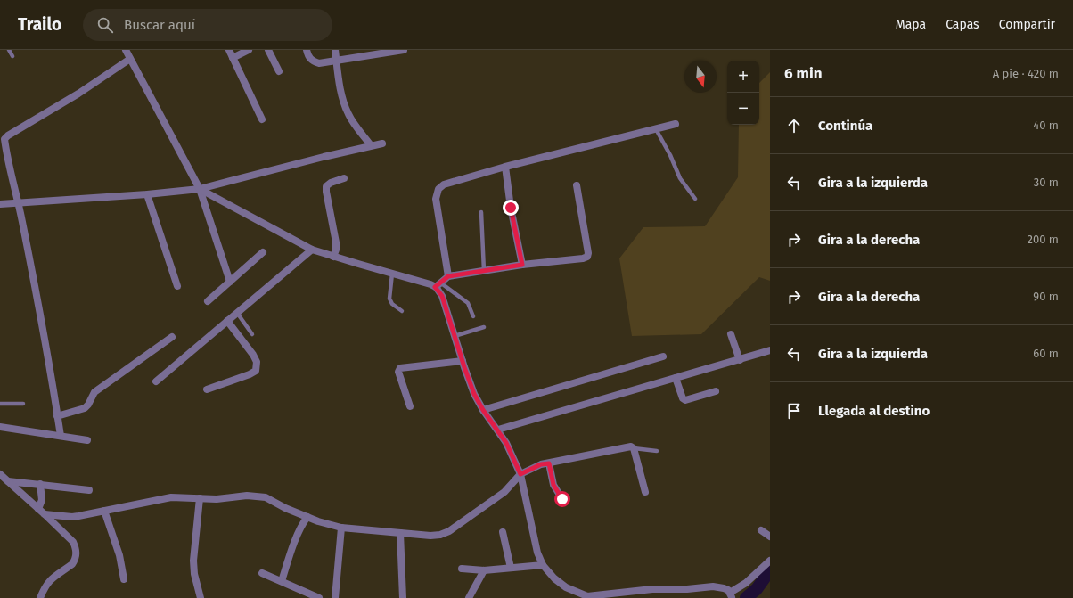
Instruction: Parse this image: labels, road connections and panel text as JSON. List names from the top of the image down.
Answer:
{
  "north": "bottom",
  "page": {
    "header": "Trailo",
    "search": "Buscar aquí",
    "nav": ["Mapa", "Capas", "Compartir"],
    "heading": ["6 min", "A pie · 420 m"],
    "map_buttons": ["+", "−"],
    "list": [
      ["Continúa", "40 m"],
      ["Gira a la izquierda", "30 m"],
      ["Gira a la derecha", "200 m"],
      ["Gira a la derecha", "90 m"],
      ["Gira a la izquierda", "60 m"],
      "Llegada al destino"
    ]
  }
}
